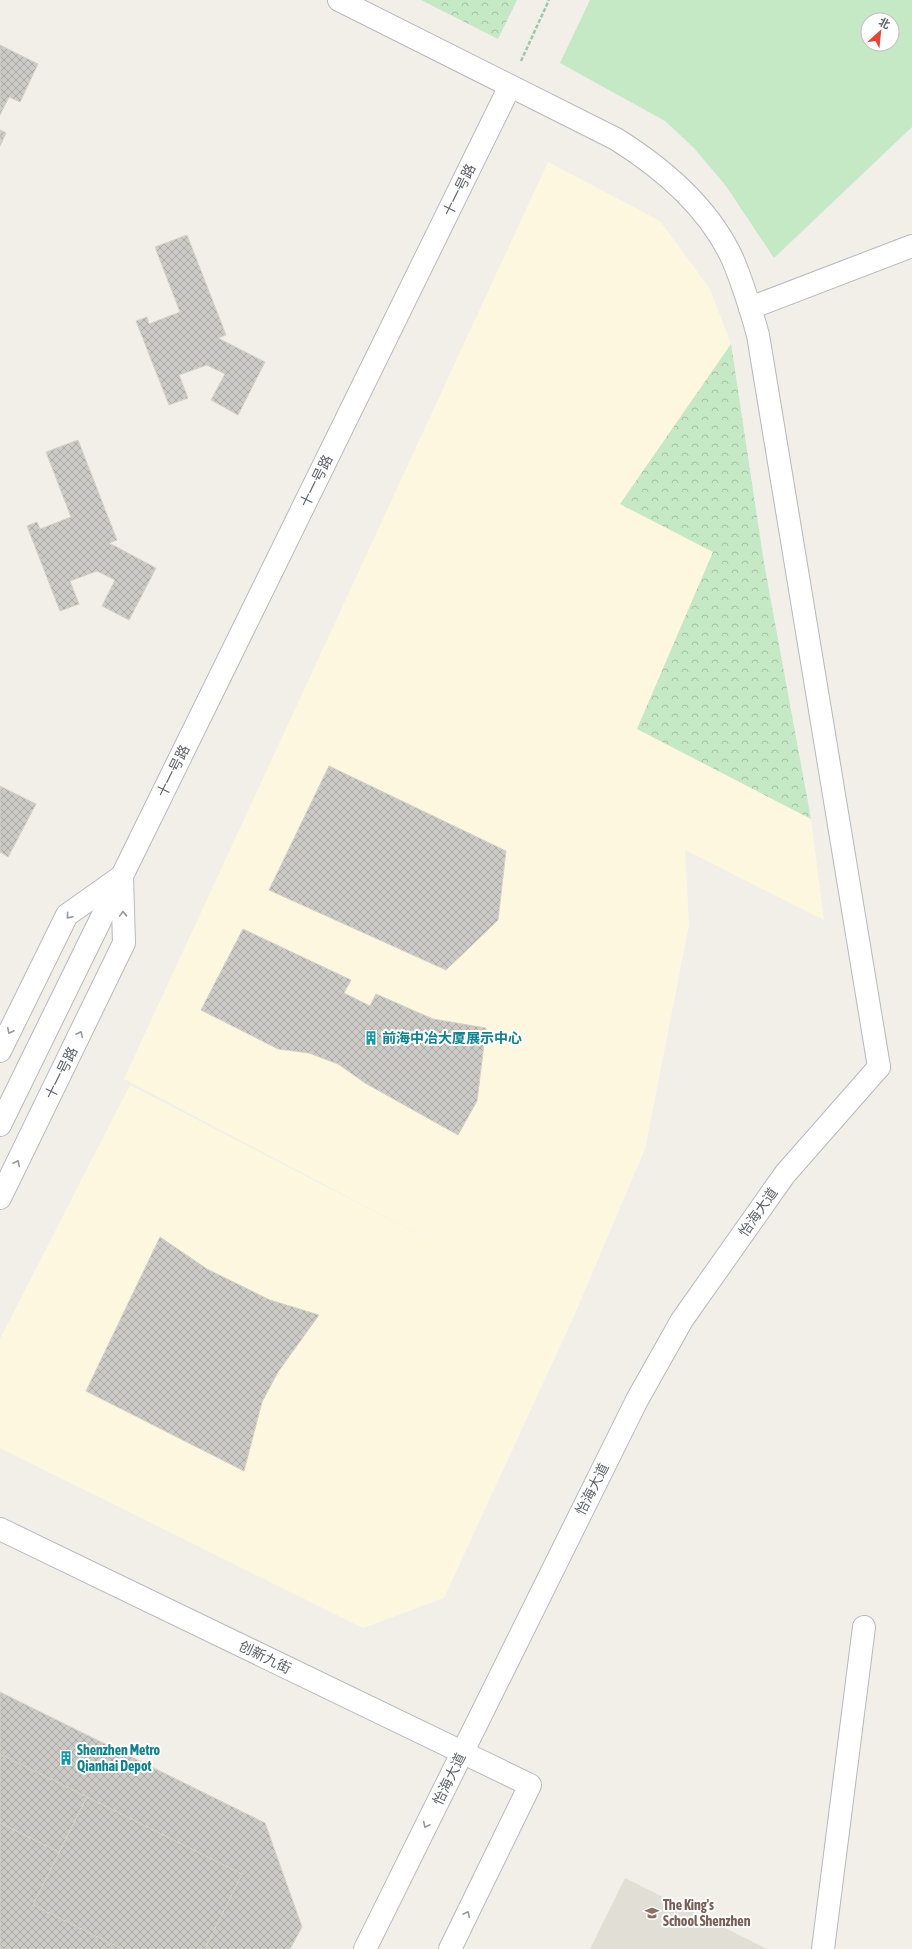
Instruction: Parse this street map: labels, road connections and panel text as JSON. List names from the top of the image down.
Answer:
{
  "streets": {
    "street": ["十一号路", "怡海大道", "创新九街"]
  },
  "crossings": [
    ["怡海大道", "创新九街"]
  ],
  "places": {
    "building": ["前海中冶大厦展示中心", "Shenzhen Metro Qianhai Depot"],
    "school or university": ["The King's School Shenzhen"]
  },
  "north": "top right"
}
